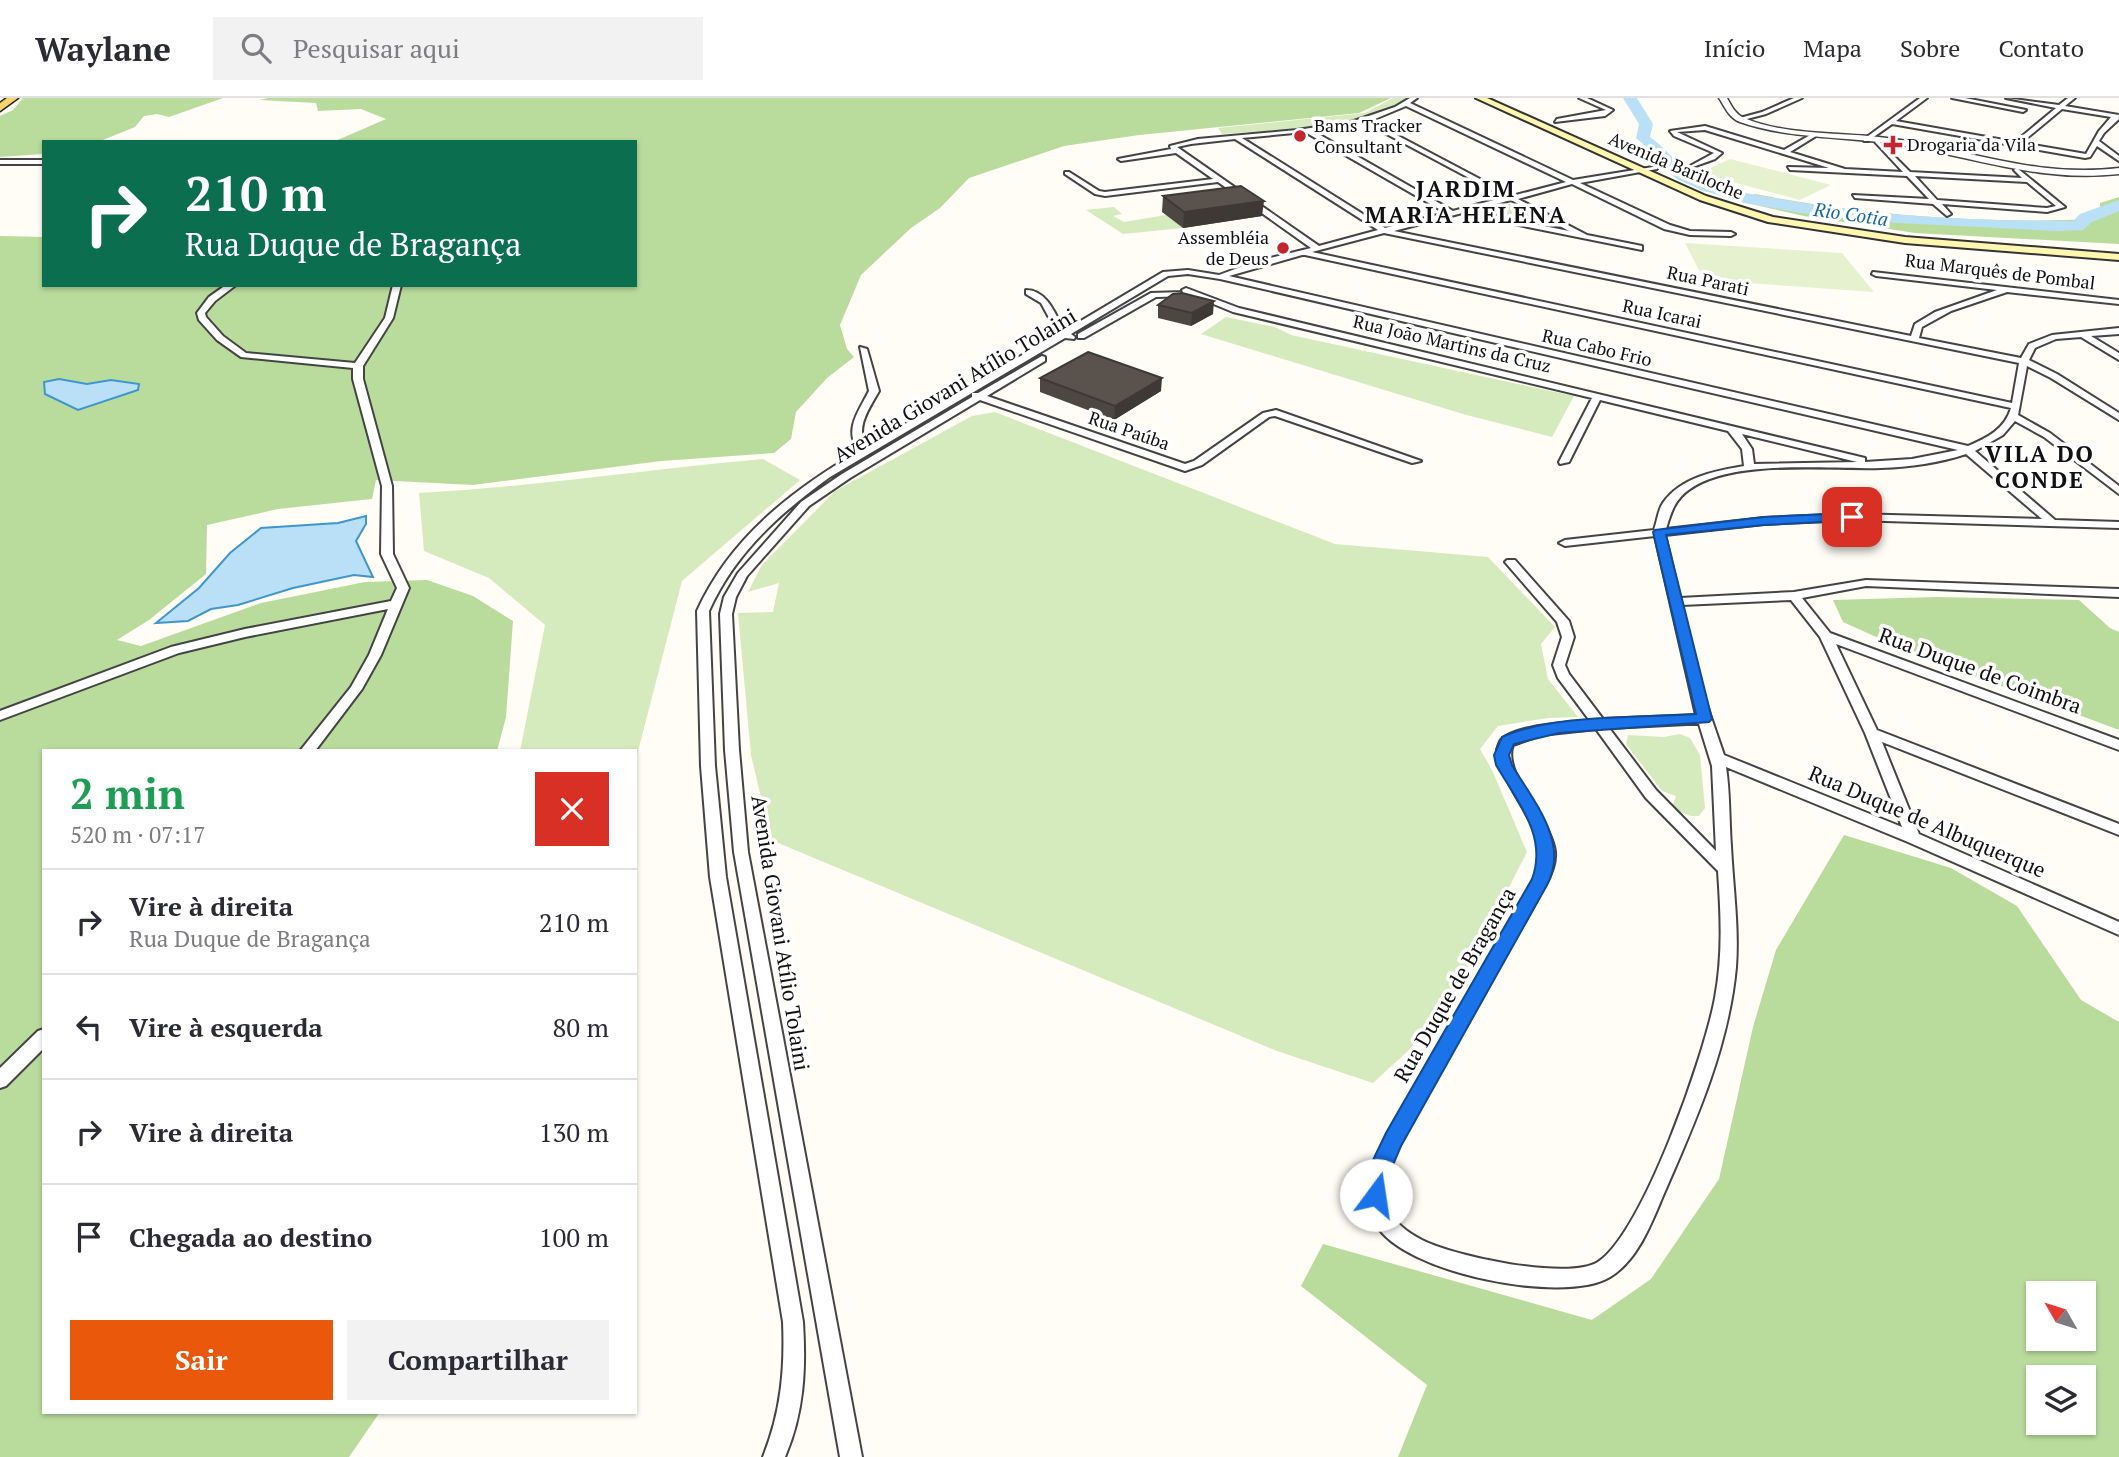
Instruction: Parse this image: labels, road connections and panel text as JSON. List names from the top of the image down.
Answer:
{
  "streets": {
    "main road": ["Avenida Bariloche"],
    "street": [
      "Rua Marquês de Pombal",
      "Rua Parati",
      "Rua Icarai",
      "Rua João Martins da Cruz",
      "Rua Cabo Frio",
      "Avenida Giovani Atílio Tolaini",
      "Rua Paúba",
      "Rua Duque de Coimbra",
      "Rua Duque de Albuquerque",
      "Rua Duque de Bragança"
    ]
  },
  "crossings": [
    ["Rua João Martins da Cruz", "Rua Cabo Frio"],
    ["Rua João Martins da Cruz", "Avenida Giovani Atílio Tolaini"],
    ["Rua Cabo Frio", "Avenida Giovani Atílio Tolaini"],
    ["Avenida Giovani Atílio Tolaini", "Rua Paúba"]
  ],
  "districts": ["JARDIM MARIA HELENA", "VILA DO CONDE"],
  "water": ["Rio Cotia"],
  "places": {
    "other": ["Bams Tracker Consultant", "Assembléia de Deus"],
    "health": ["Drogaria da Vila"]
  },
  "north": "top left",
  "page": {
    "header": "Waylane",
    "search": "Pesquisar aqui",
    "nav": [
      "Início",
      "Mapa",
      "Sobre",
      "Contato"
    ],
    "turn": ["210 m", "Rua Duque de Bragança"],
    "heading": ["2 min", "520 m · 07:17"],
    "list": [
      {
        "name": "Vire à direita",
        "note": "Rua Duque de Bragança",
        "value": "210 m"
      },
      {
        "name": "Vire à esquerda",
        "value": "80 m"
      },
      {
        "name": "Vire à direita",
        "value": "130 m"
      },
      {
        "name": "Chegada ao destino",
        "value": "100 m"
      }
    ],
    "buttons": ["Sair", "Compartilhar"]
  }
}
